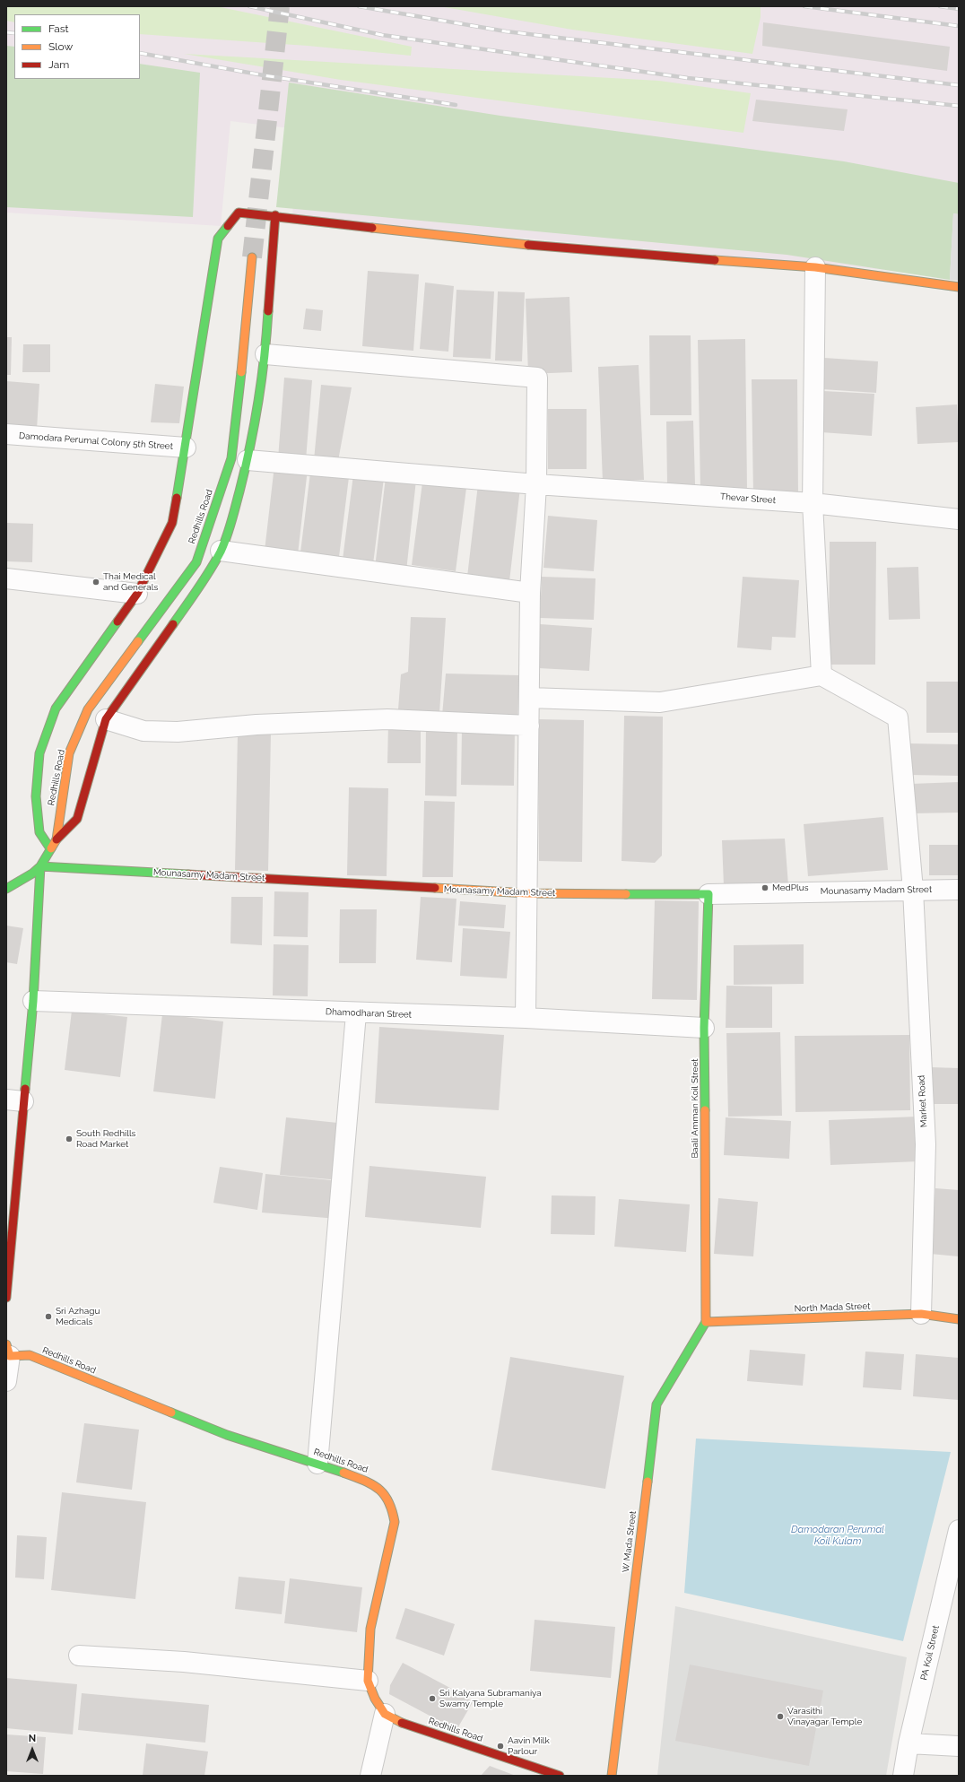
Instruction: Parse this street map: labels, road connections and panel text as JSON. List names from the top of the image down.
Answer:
{
  "streets": {
    "street": [
      "Damodara Perumal Colony 5th Street",
      "Thevar Street",
      "Redhills Road",
      "Mounasamy Madam Street",
      "Dhamodharan Street",
      "Market Road",
      "Baali Amman Koil Street",
      "North Mada Street",
      "W Mada Street",
      "PA Koil Street"
    ]
  },
  "crossings": [
    ["Redhills Road", "Mounasamy Madam Street"],
    ["Redhills Road", "Dhamodharan Street"],
    ["Mounasamy Madam Street", "Market Road"],
    ["Mounasamy Madam Street", "Baali Amman Koil Street"],
    ["Dhamodharan Street", "Baali Amman Koil Street"],
    ["Market Road", "North Mada Street"],
    ["Baali Amman Koil Street", "North Mada Street"],
    ["Baali Amman Koil Street", "W Mada Street"],
    ["North Mada Street", "W Mada Street"]
  ],
  "water": ["Damodaran Perumal Koil Kulam"],
  "places": [
    "Thai Medical and Generals",
    "MedPlus",
    "South Redhills Road Market",
    "Sri Azhagu Medicals",
    "Sri Kalyana Subramaniya Swamy Temple",
    "Varasithi Vinayagar Temple",
    "Aavin Milk Parlour"
  ],
  "legend": ["Fast", "Slow", "Jam"],
  "north": "top"
}
